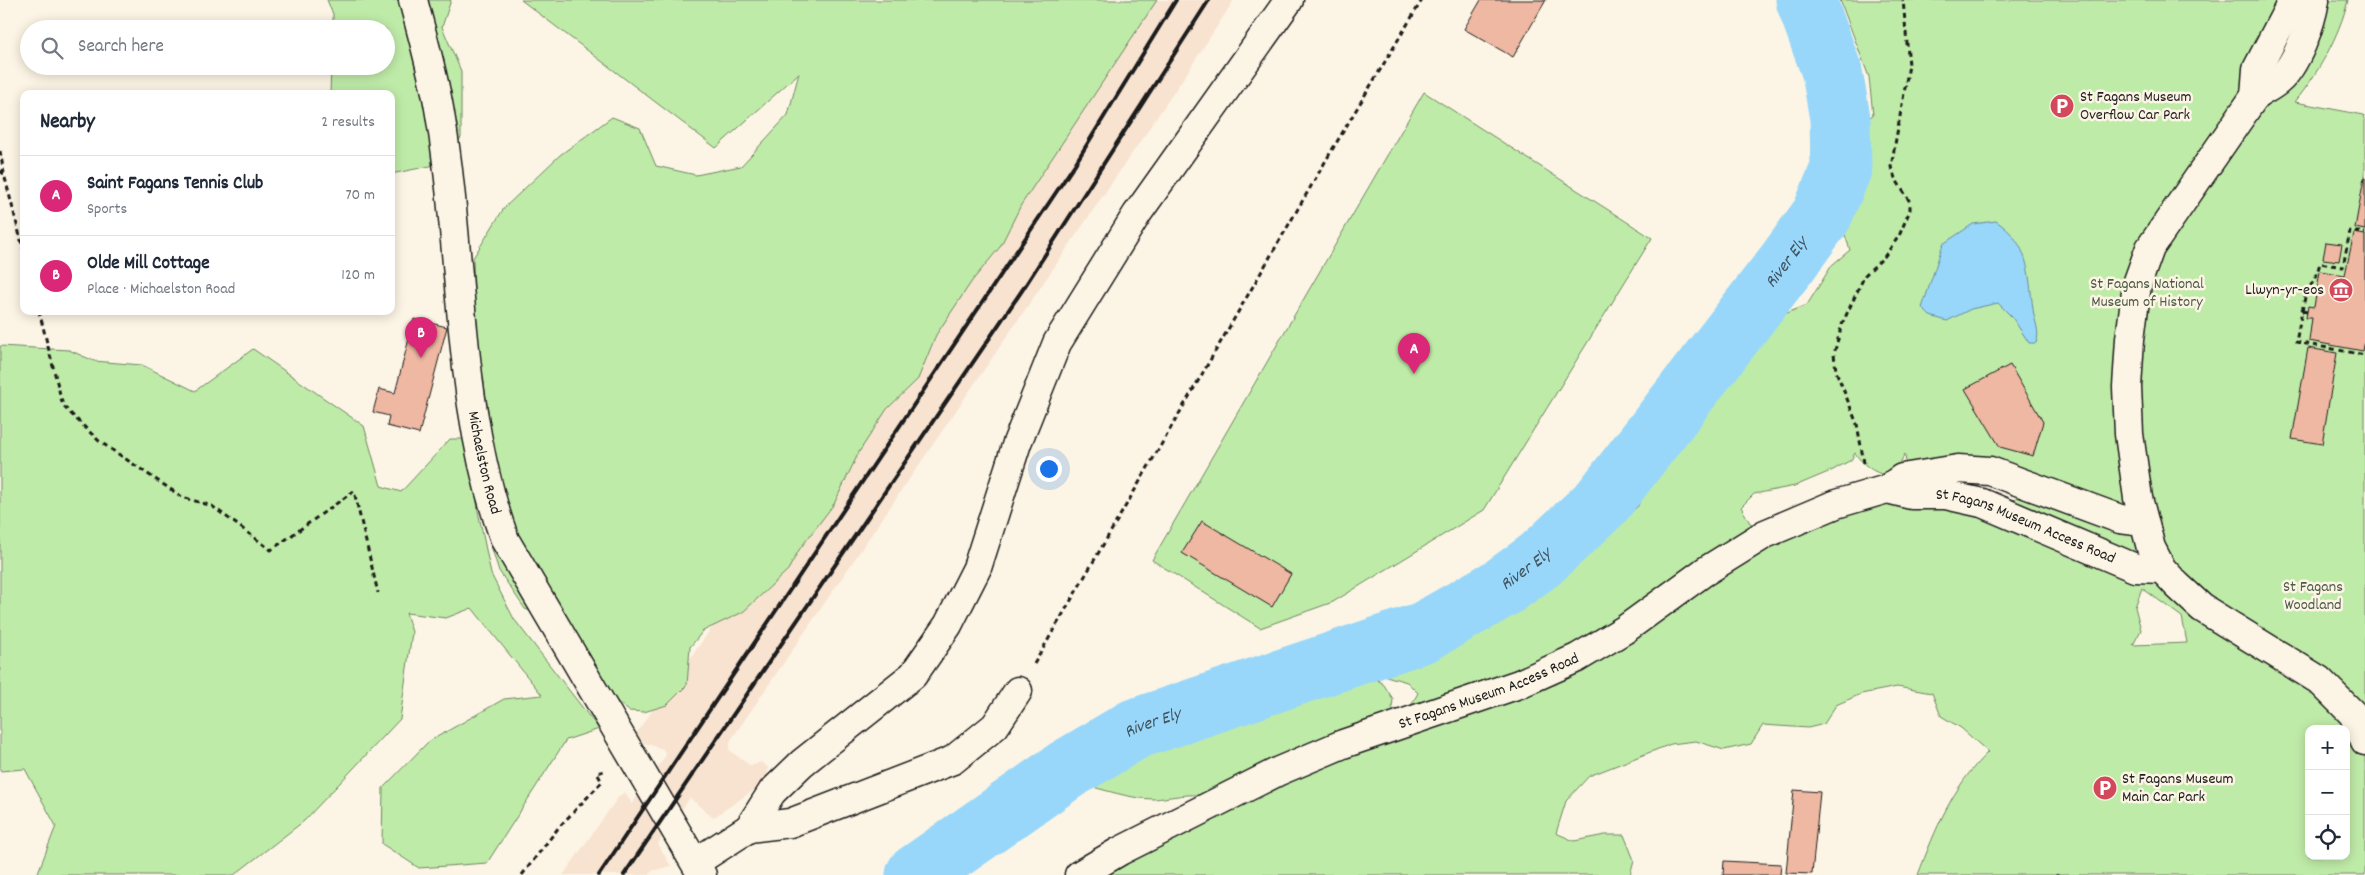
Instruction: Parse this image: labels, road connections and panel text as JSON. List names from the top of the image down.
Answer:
{
  "streets": {
    "street": ["Michaelston Road", "St Fagans Museum Access Road"]
  },
  "water": ["River Ely"],
  "parks": ["St Fagans National Museum of History", "St Fagans Woodland"],
  "places": {
    "parking": ["St Fagans Museum Overflow Car Park", "St Fagans Museum Main Car Park"],
    "museum": ["Llwyn-yr-eos"]
  },
  "page": {
    "search": "Search here",
    "heading": ["Nearby", "2 results"],
    "list": [
      {
        "mark": "A",
        "name": "Saint Fagans Tennis Club",
        "note": "Sports",
        "value": "70 m"
      },
      {
        "mark": "B",
        "name": "Olde Mill Cottage",
        "note": "Place · Michaelston Road",
        "value": "120 m"
      }
    ],
    "pins": ["B", "A"],
    "map_buttons": ["+", "−"]
  }
}
